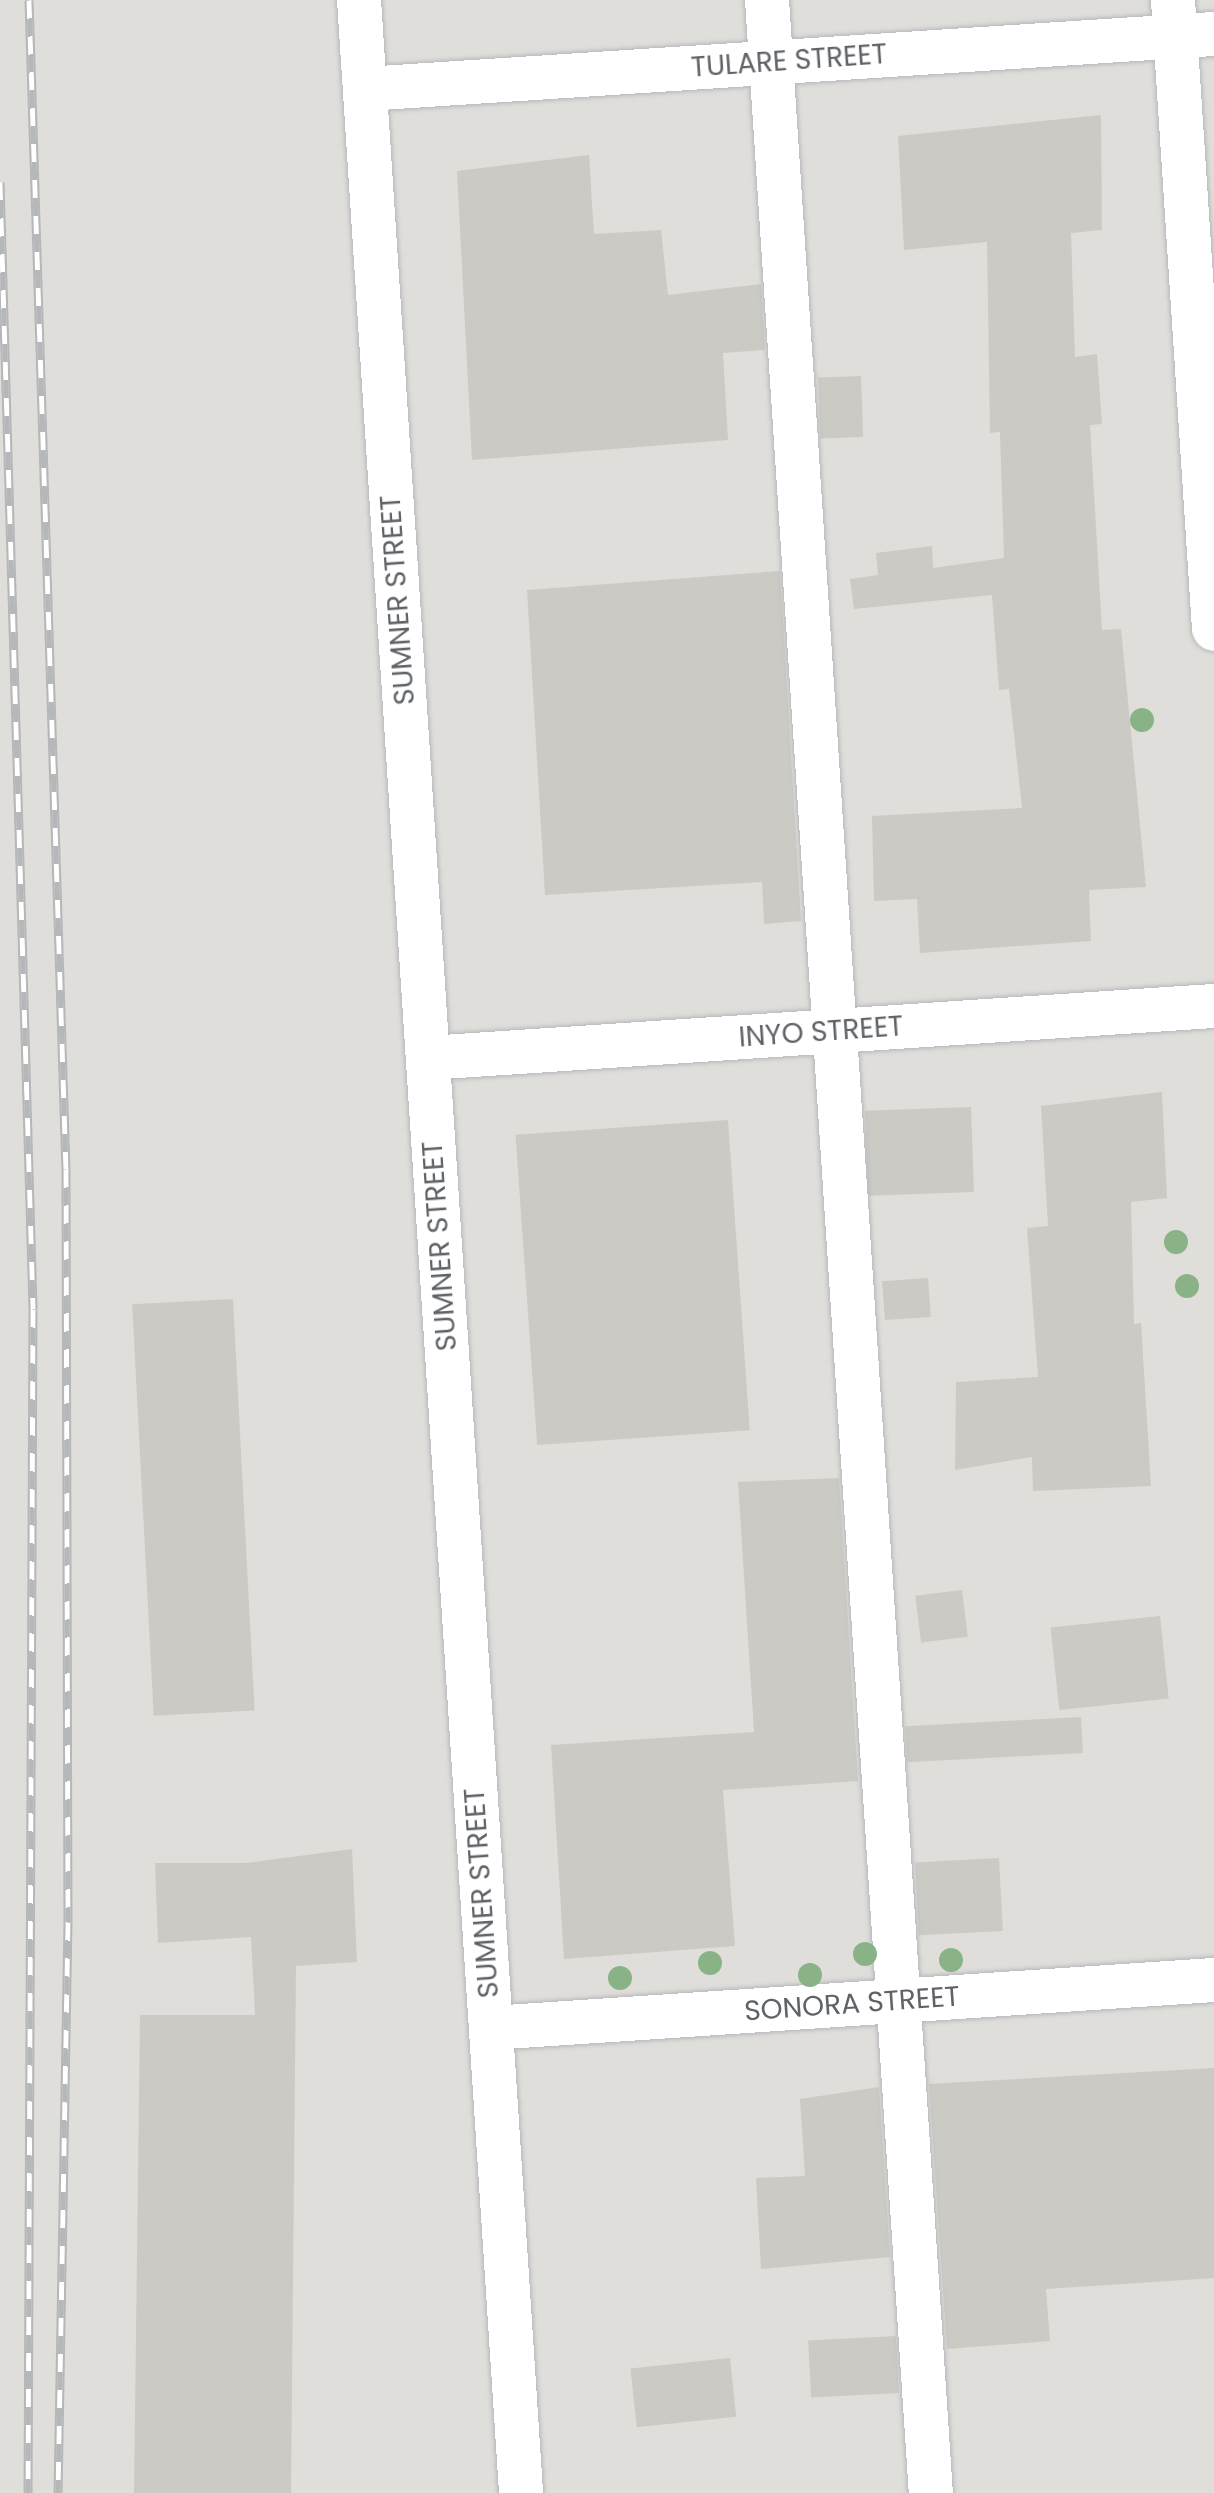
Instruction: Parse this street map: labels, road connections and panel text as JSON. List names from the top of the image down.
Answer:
{
  "streets": {
    "street": [
      "TULARE STREET",
      "SUMNER STREET",
      "INYO STREET",
      "SONORA STREET"
    ]
  },
  "crossings": [
    ["TULARE STREET", "SUMNER STREET"],
    ["SUMNER STREET", "INYO STREET"],
    ["SUMNER STREET", "SONORA STREET"]
  ]
}
